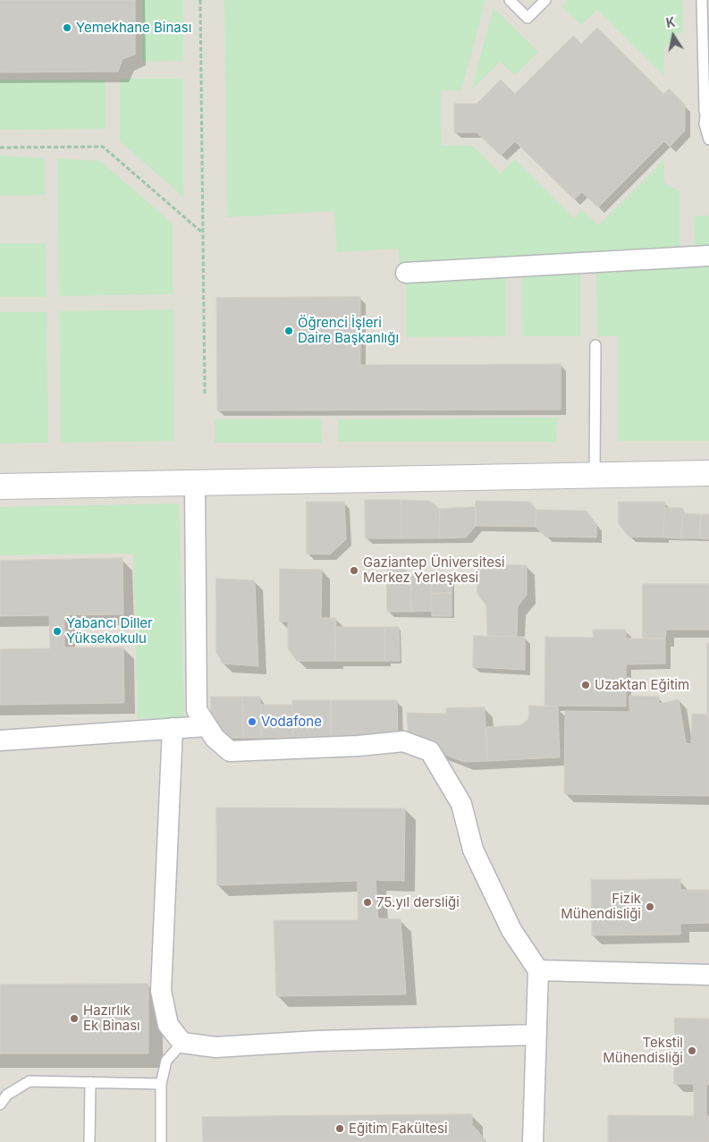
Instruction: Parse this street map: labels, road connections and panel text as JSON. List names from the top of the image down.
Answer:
{
  "places": [
    "Yemekhane Binası",
    "Öğrenci İşleri Daire Başkanlığı",
    "Gaziantep Üniversitesi Merkez Yerleşkesi",
    "Yabancı Diller Yüksekokulu",
    "Uzaktan Eğitim",
    "Vodafone",
    "75.yıl dersliği",
    "Fizik Mühendisliği",
    "Hazırlık Ek Binası",
    "Tekstil Mühendisliği",
    "Eğitim Fakültesi"
  ],
  "north": "top"
}
